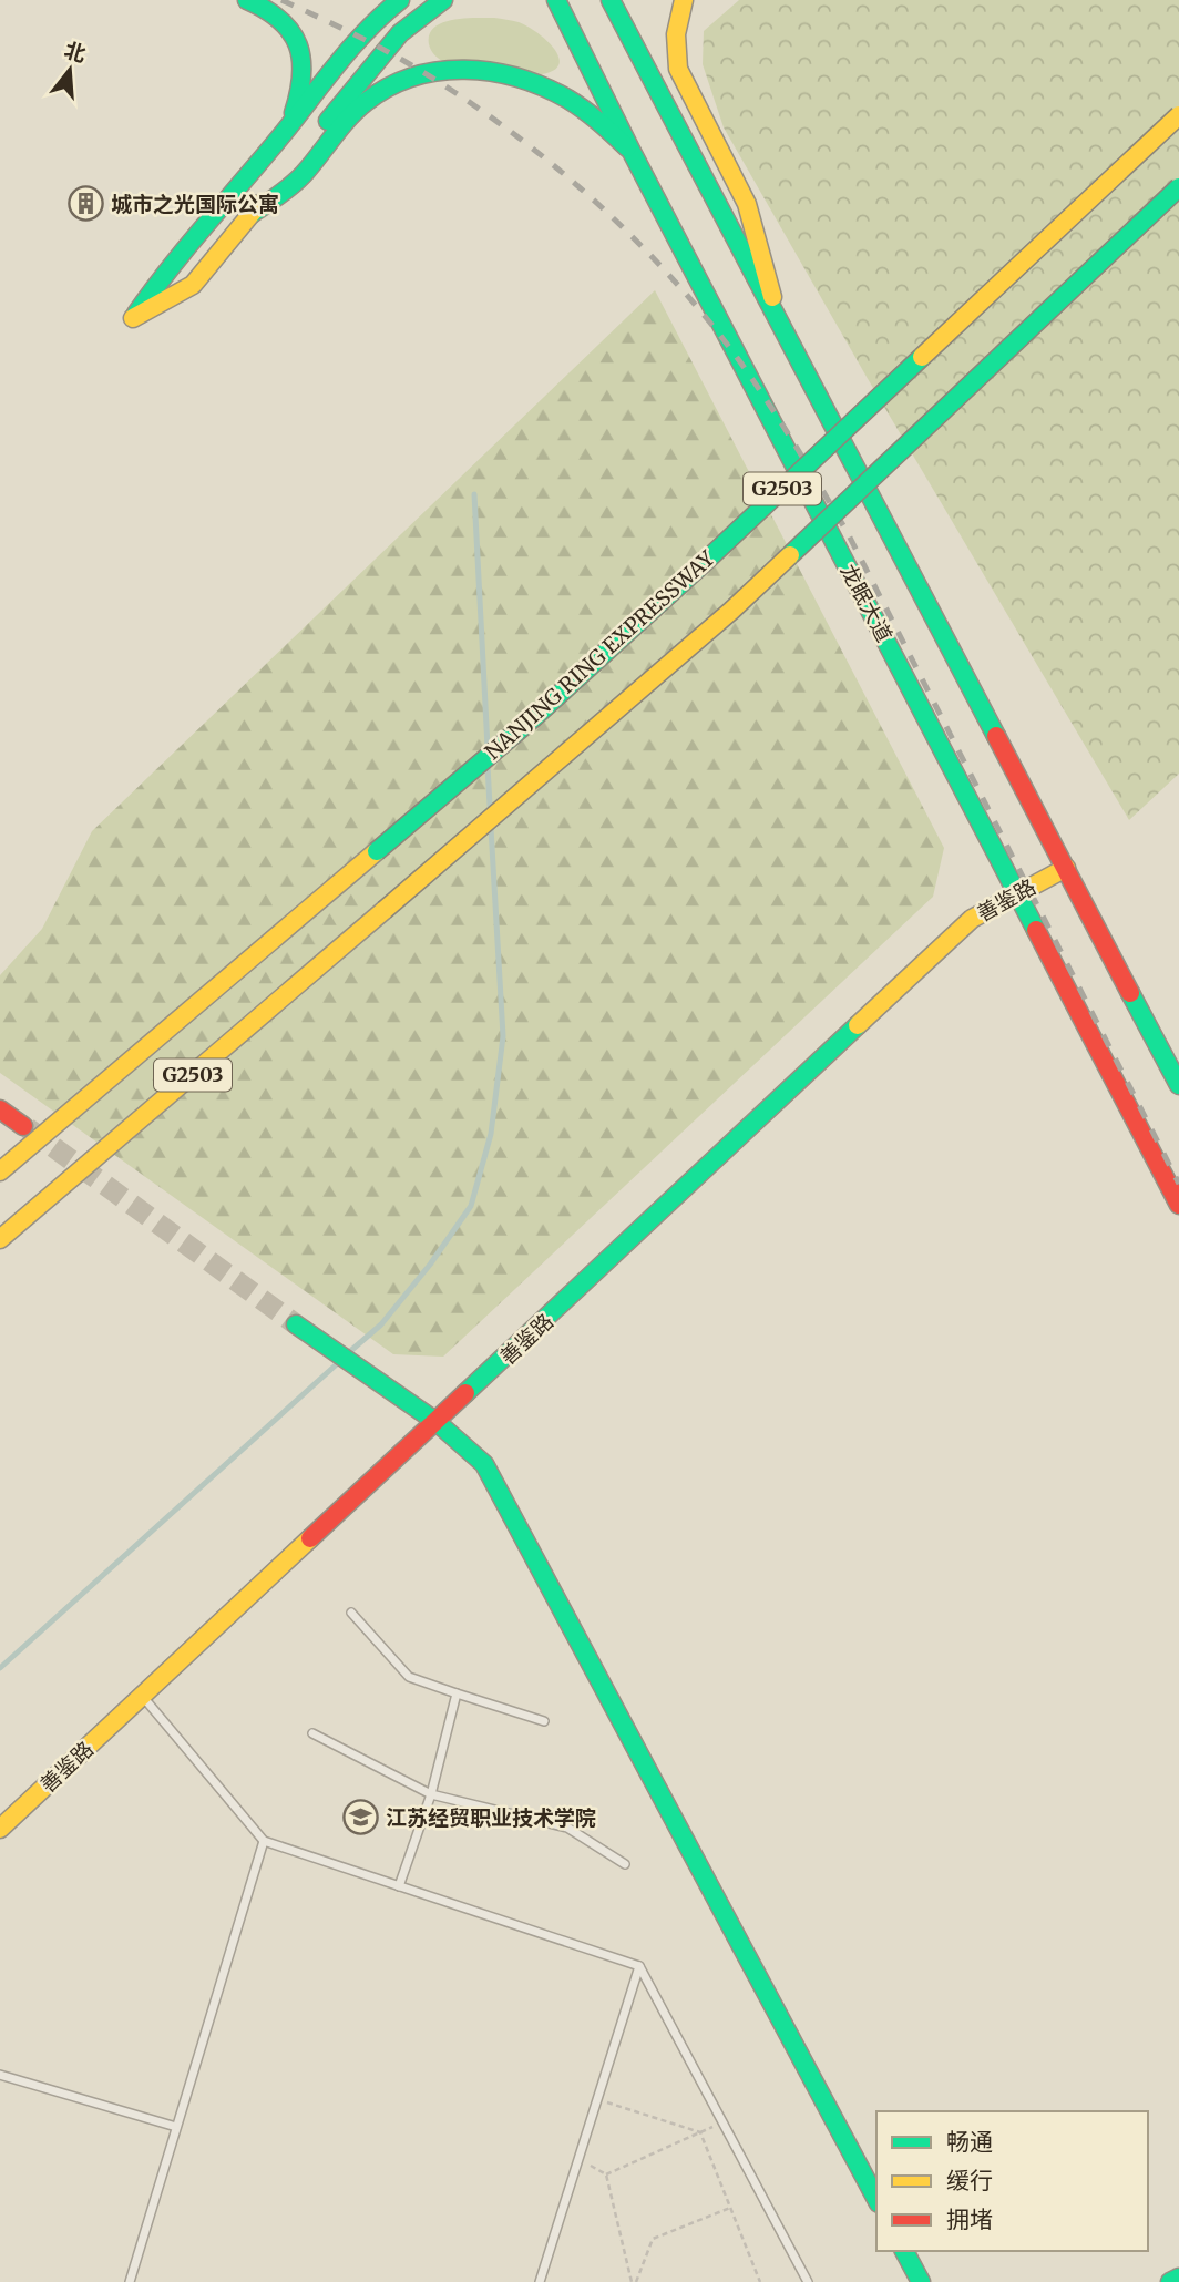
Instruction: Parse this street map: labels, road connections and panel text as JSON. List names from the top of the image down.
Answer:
{
  "streets": {
    "main road": [
      "G2503",
      "龙眠大道",
      "NANJING RING EXPRESSWAY",
      "善鉴路"
    ]
  },
  "crossings": [
    ["龙眠大道", "善鉴路"]
  ],
  "places": {
    "building": ["城市之光国际公寓"],
    "school or university": ["江苏经贸职业技术学院"]
  },
  "legend": ["畅通", "缓行", "拥堵"],
  "north": "top"
}
